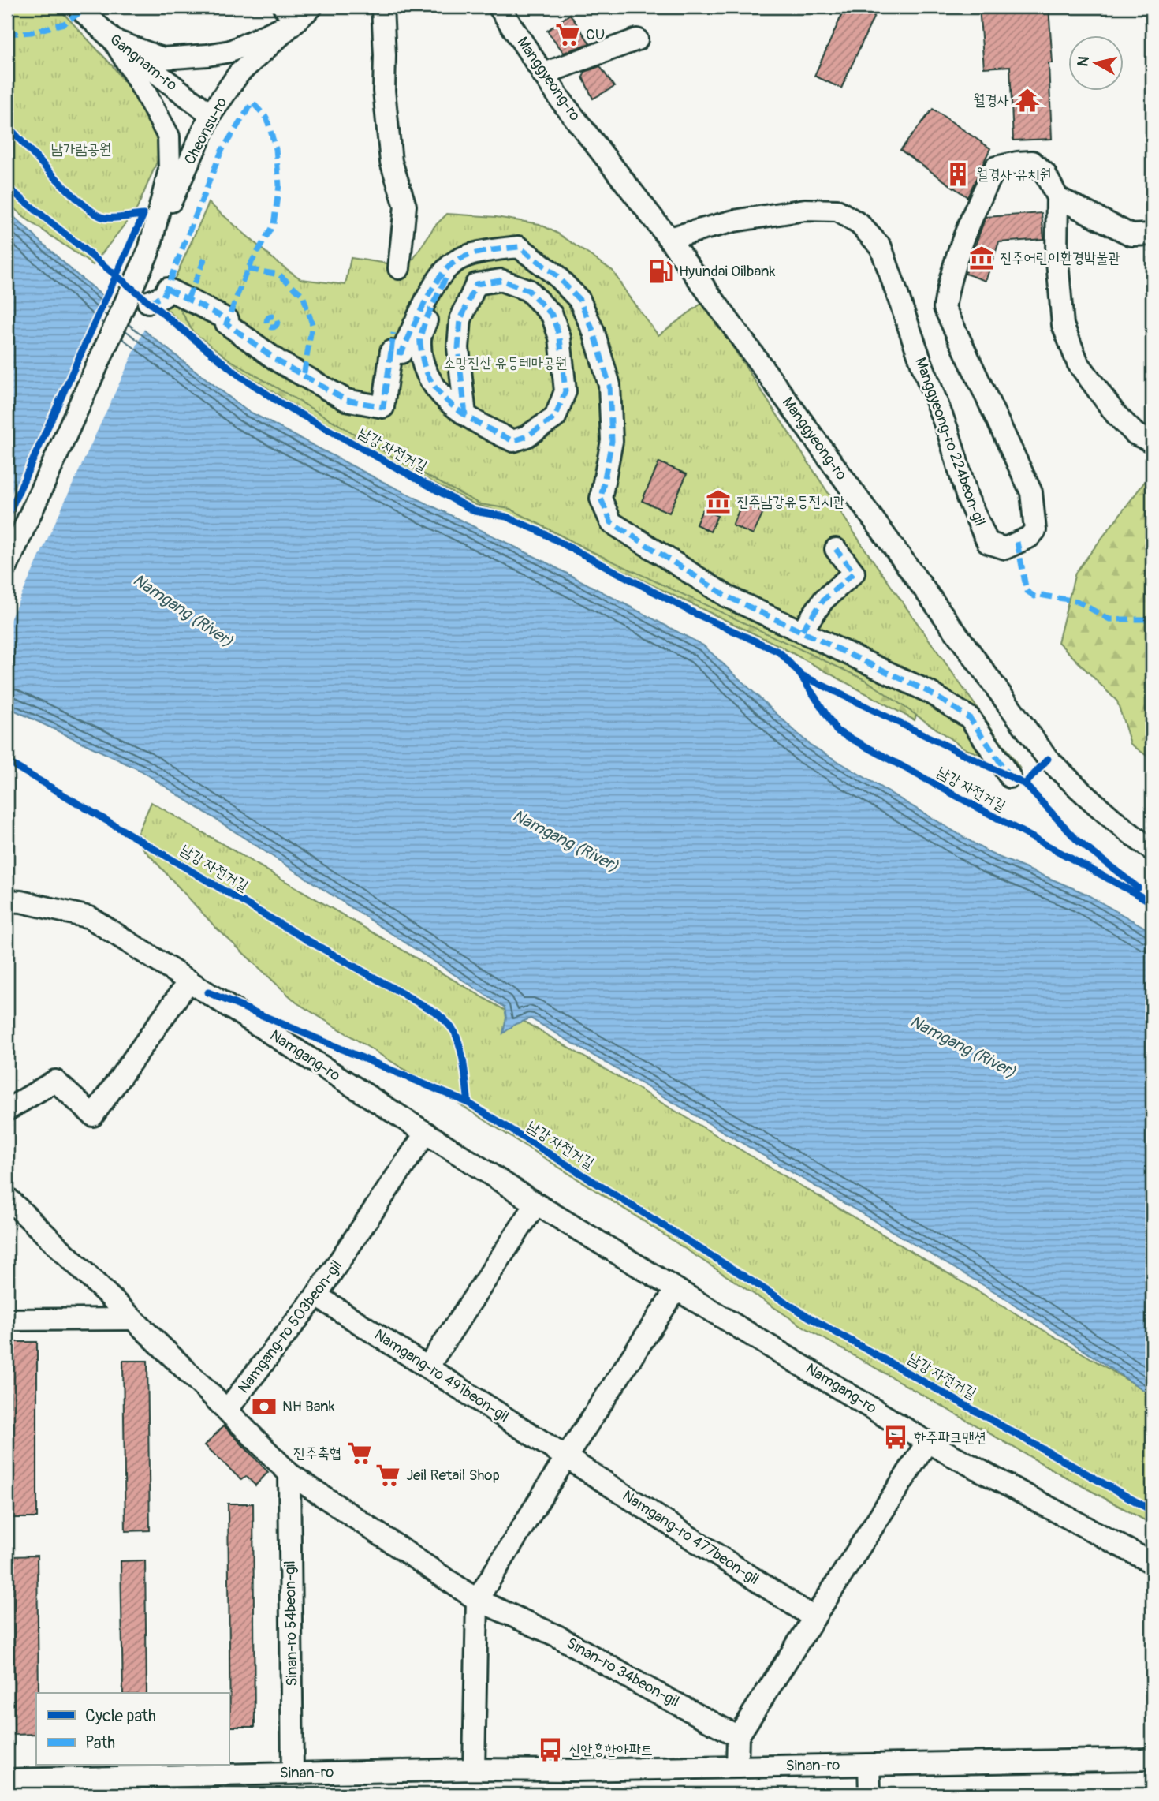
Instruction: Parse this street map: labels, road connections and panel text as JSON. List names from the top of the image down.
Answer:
{
  "streets": {
    "street": [
      "Gangnam-ro",
      "Manggyeong-ro",
      "Cheonsu-ro",
      "Manggyeong-ro 224beon-gil",
      "Namgang-ro",
      "Namgang-ro 503beon-gil",
      "Namgang-ro 491beon-gil",
      "Namgang-ro 477beon-gil",
      "Sinan-ro 54beon-gil",
      "Sinan-ro 34beon-gil",
      "Sinan-ro"
    ],
    "cycle path": ["남강 자전거길"]
  },
  "crossings": [
    ["Gangnam-ro", "Cheonsu-ro"],
    ["Manggyeong-ro", "Manggyeong-ro 224beon-gil"],
    ["Namgang-ro", "Namgang-ro 503beon-gil"],
    ["Namgang-ro 503beon-gil", "Namgang-ro 491beon-gil"],
    ["Namgang-ro 491beon-gil", "Namgang-ro 477beon-gil"],
    ["Sinan-ro 54beon-gil", "Sinan-ro"]
  ],
  "water": ["Namgang (River)"],
  "parks": ["남가람공원", "소망진산 유등테마공원"],
  "places": {
    "supermarket": ["CU", "진주축협", "Jeil Retail Shop"],
    "temple": ["월경사"],
    "building": ["월경사 유치원"],
    "museum": ["진주어린이환경박물관", "진주남강유등전시관"],
    "fuel station": ["Hyundai Oilbank"],
    "bank": ["NH Bank"],
    "bus stop": ["한주파크맨션", "신안흥한아파트"]
  },
  "legend": ["Cycle path", "Path"],
  "north": "left"
}
